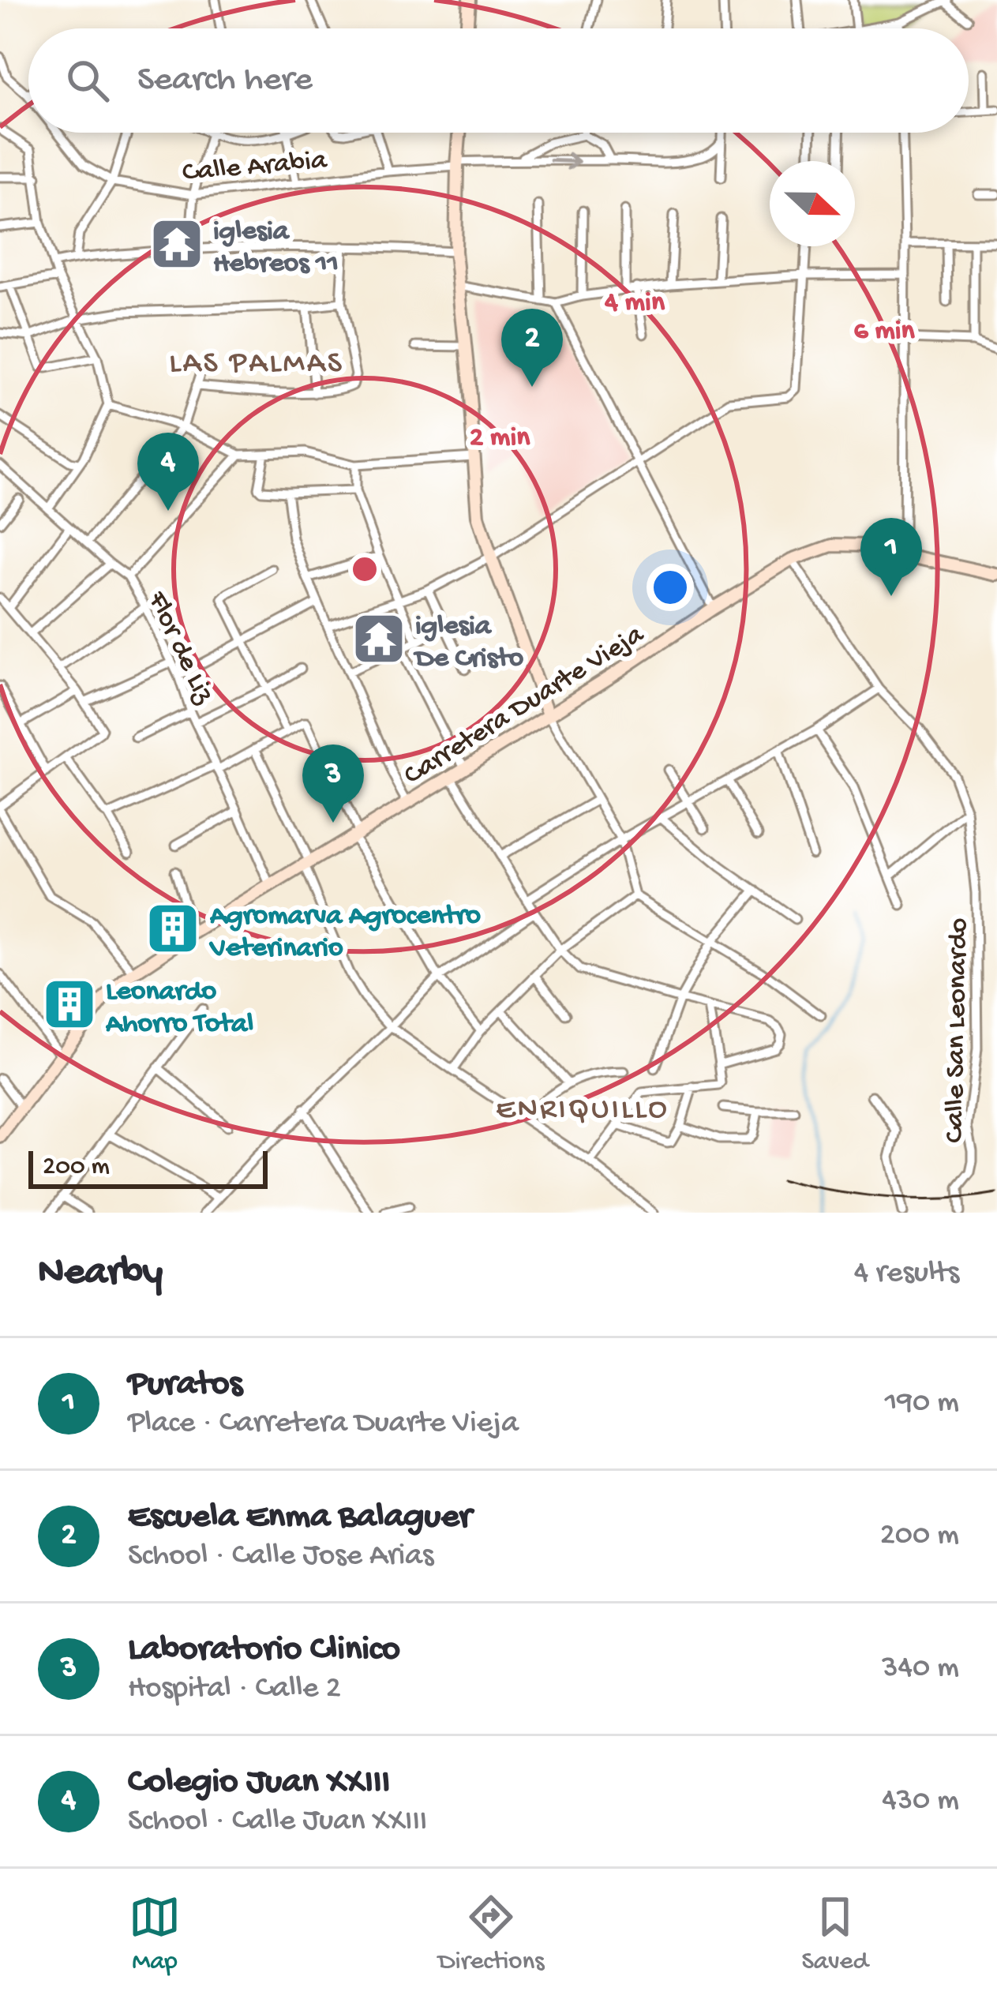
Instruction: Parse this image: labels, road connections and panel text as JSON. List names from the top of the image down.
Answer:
{
  "streets": {
    "main road": ["Carretera Duarte Vieja"],
    "street": ["Calle Arabia", "Flor de Liz", "Calle San Leonardo"]
  },
  "crossings": [
    ["Flor de Liz", "Carretera Duarte Vieja"],
    ["Carretera Duarte Vieja", "Calle San Leonardo"]
  ],
  "districts": ["LAS PALMAS", "ENRIQUILLO"],
  "places": {
    "temple": ["iglesia Hebreos 11", "iglesia De Cristo"],
    "building": ["Agromarva Agrocentro Veterinario", "Leonardo Ahorro Total"]
  },
  "scale_bar": "200 m",
  "north": "right",
  "page": {
    "search": "Search here",
    "pins": [
      "2",
      "4",
      "1",
      "3"
    ],
    "scale": "200 m",
    "heading": ["Nearby", "4 results"],
    "list": [
      {
        "mark": "1",
        "name": "Puratos",
        "note": "Place · Carretera Duarte Vieja",
        "value": "190 m"
      },
      {
        "mark": "2",
        "name": "Escuela Enma Balaguer",
        "note": "School · Calle Jose Arias",
        "value": "200 m"
      },
      {
        "mark": "3",
        "name": "Laboratorio Clinico",
        "note": "Hospital · Calle 2",
        "value": "340 m"
      },
      {
        "mark": "4",
        "name": "Colegio Juan XXIII",
        "note": "School · Calle Juan XXIII",
        "value": "430 m"
      }
    ],
    "nav": ["Map", "Directions", "Saved"]
  },
  "rings": ["4 min", "6 min", "2 min"]
}
